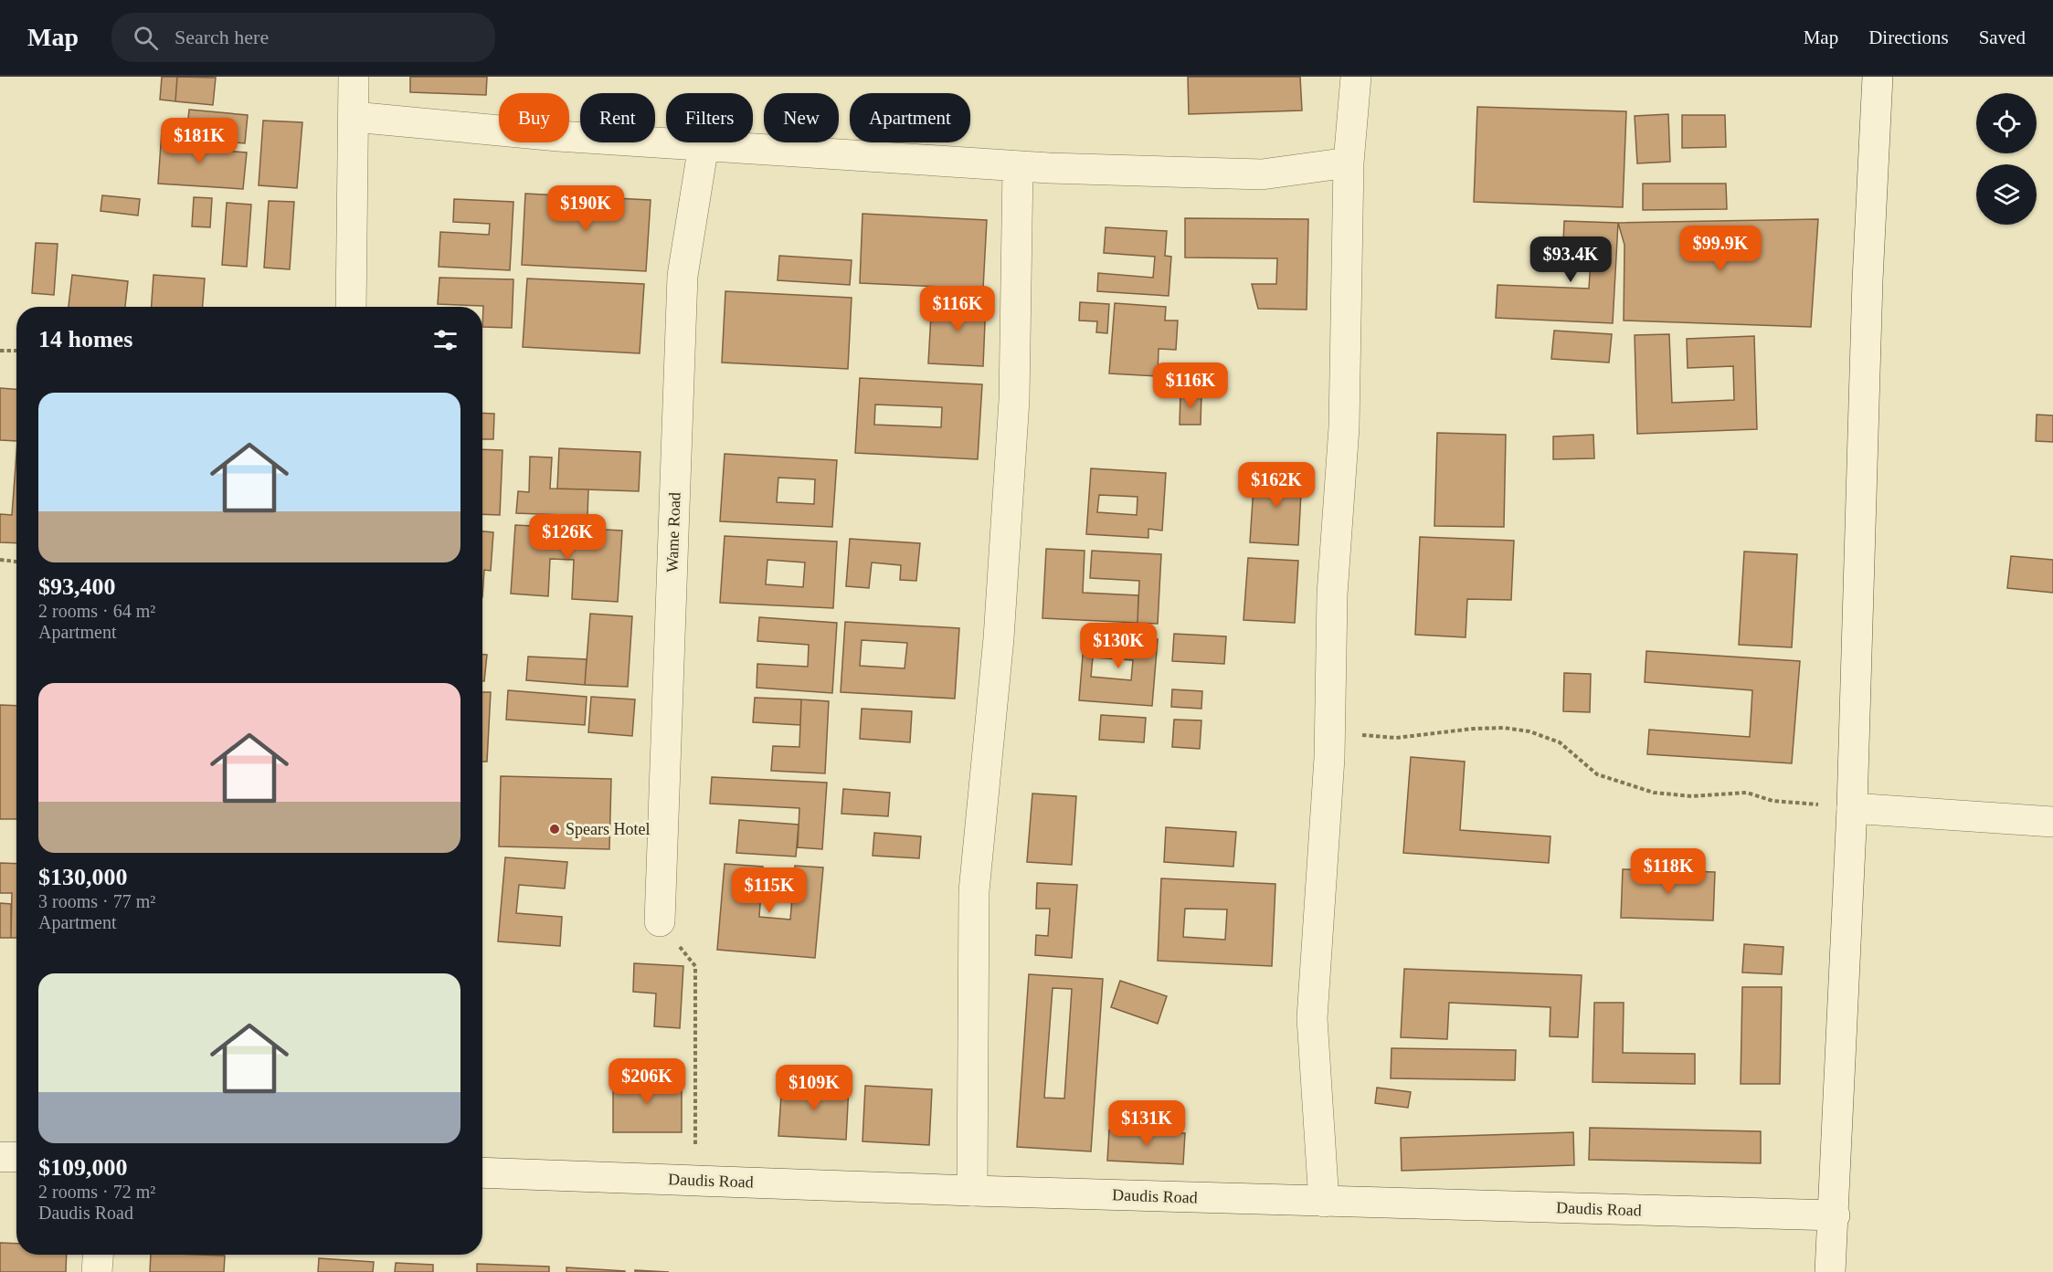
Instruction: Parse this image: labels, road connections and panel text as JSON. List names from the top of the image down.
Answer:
{
  "streets": {
    "street": ["Wame Road", "Daudis Road"]
  },
  "places": ["Spears Hotel"],
  "page": {
    "header": "Map",
    "search": "Search here",
    "nav": ["Map", "Directions", "Saved"],
    "chip": [
      "Buy",
      "Rent",
      "Filters",
      "New",
      "Apartment"
    ],
    "price": [
      "$181K",
      "$190K",
      "$99.9K",
      "$93.4K",
      "$116K",
      "$116K",
      "$162K",
      "$126K",
      "$130K",
      "$118K",
      "$115K",
      "$206K",
      "$109K",
      "$131K"
    ],
    "heading": "14 homes",
    "list": [
      {
        "name": "$93,400",
        "note": "2 rooms · 64 m² · Apartment"
      },
      {
        "name": "$130,000",
        "note": "3 rooms · 77 m² · Apartment"
      },
      {
        "name": "$109,000",
        "note": "2 rooms · 72 m² · Daudis Road"
      }
    ]
  }
}
